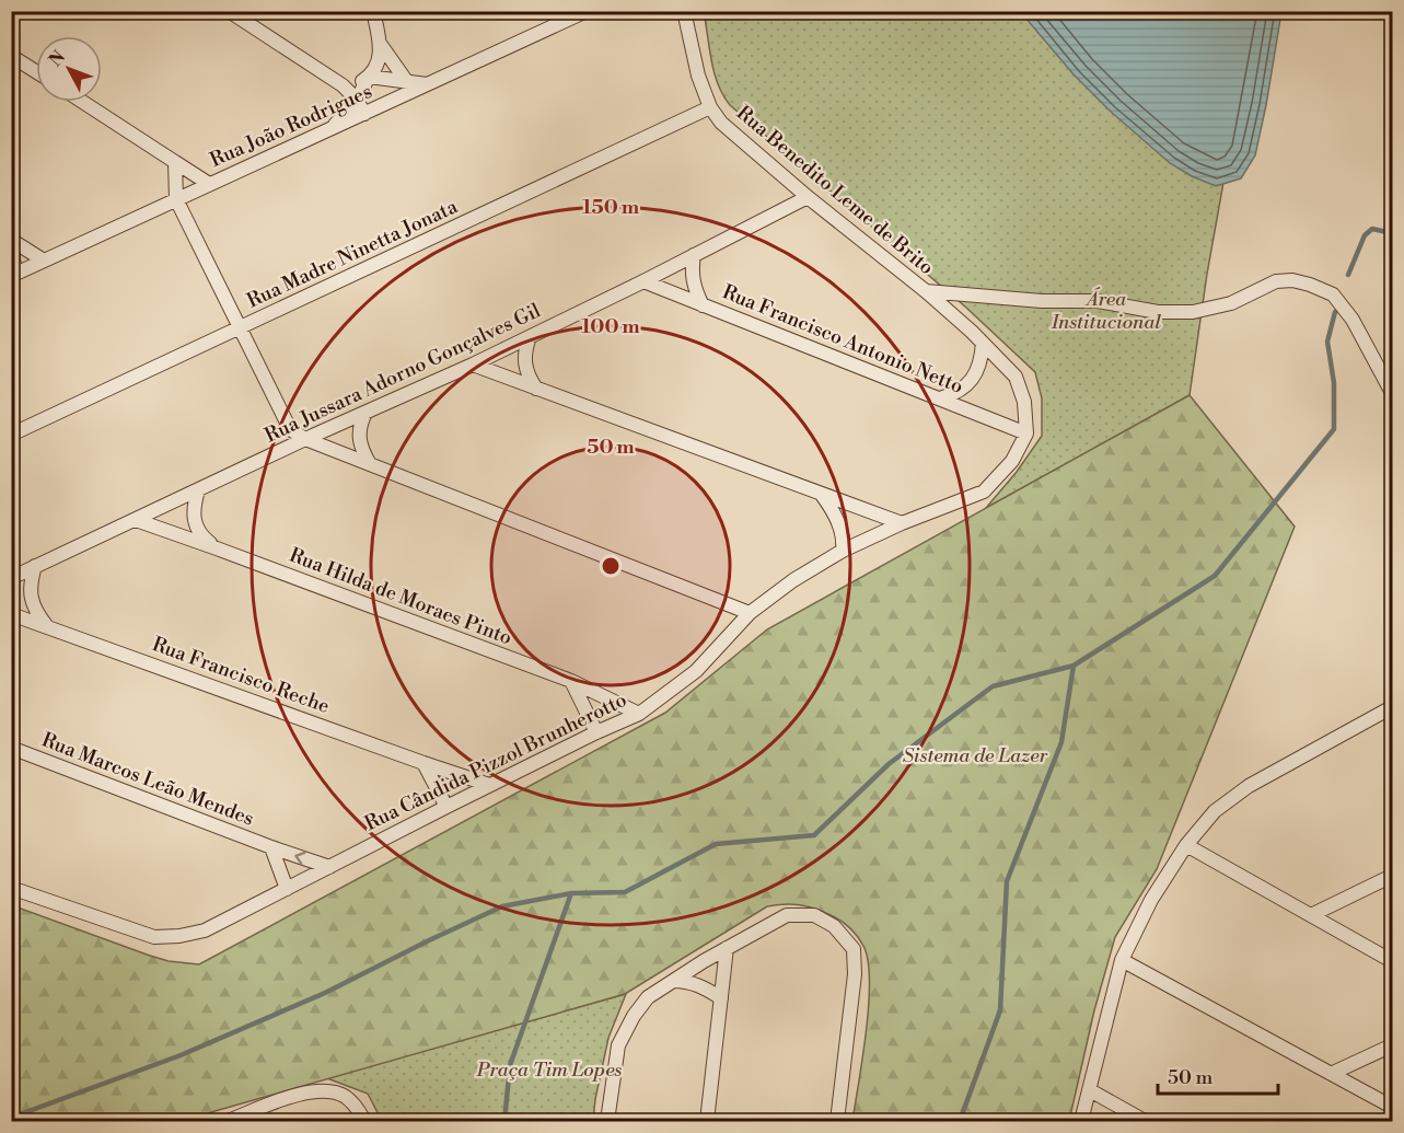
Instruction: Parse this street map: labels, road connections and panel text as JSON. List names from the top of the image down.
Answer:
{
  "streets": {
    "street": [
      "Rua João Rodrigues",
      "Rua Benedito Leme de Brito",
      "Rua Madre Ninetta Jonata",
      "Rua Francisco Antonio Netto",
      "Rua Jussara Adorno Gonçalves Gil",
      "Rua Hilda de Moraes Pinto",
      "Rua Francisco Reche",
      "Rua Cândida Pizzol Brunherotto",
      "Rua Marcos Leão Mendes"
    ]
  },
  "crossings": [
    ["Rua Benedito Leme de Brito", "Rua Madre Ninetta Jonata"],
    ["Rua Benedito Leme de Brito", "Rua Francisco Antonio Netto"],
    ["Rua Benedito Leme de Brito", "Rua Jussara Adorno Gonçalves Gil"],
    ["Rua Benedito Leme de Brito", "Rua Cândida Pizzol Brunherotto"],
    ["Rua Francisco Antonio Netto", "Rua Jussara Adorno Gonçalves Gil"],
    ["Rua Francisco Antonio Netto", "Rua Cândida Pizzol Brunherotto"],
    ["Rua Jussara Adorno Gonçalves Gil", "Rua Hilda de Moraes Pinto"],
    ["Rua Hilda de Moraes Pinto", "Rua Cândida Pizzol Brunherotto"],
    ["Rua Francisco Reche", "Rua Cândida Pizzol Brunherotto"],
    ["Rua Cândida Pizzol Brunherotto", "Rua Marcos Leão Mendes"]
  ],
  "parks": ["Área Institucional", "Sistema de Lazer", "Praça Tim Lopes"],
  "scale_bar": "50 m",
  "north": "top left",
  "rings": ["150 m", "100 m", "50 m"]
}
